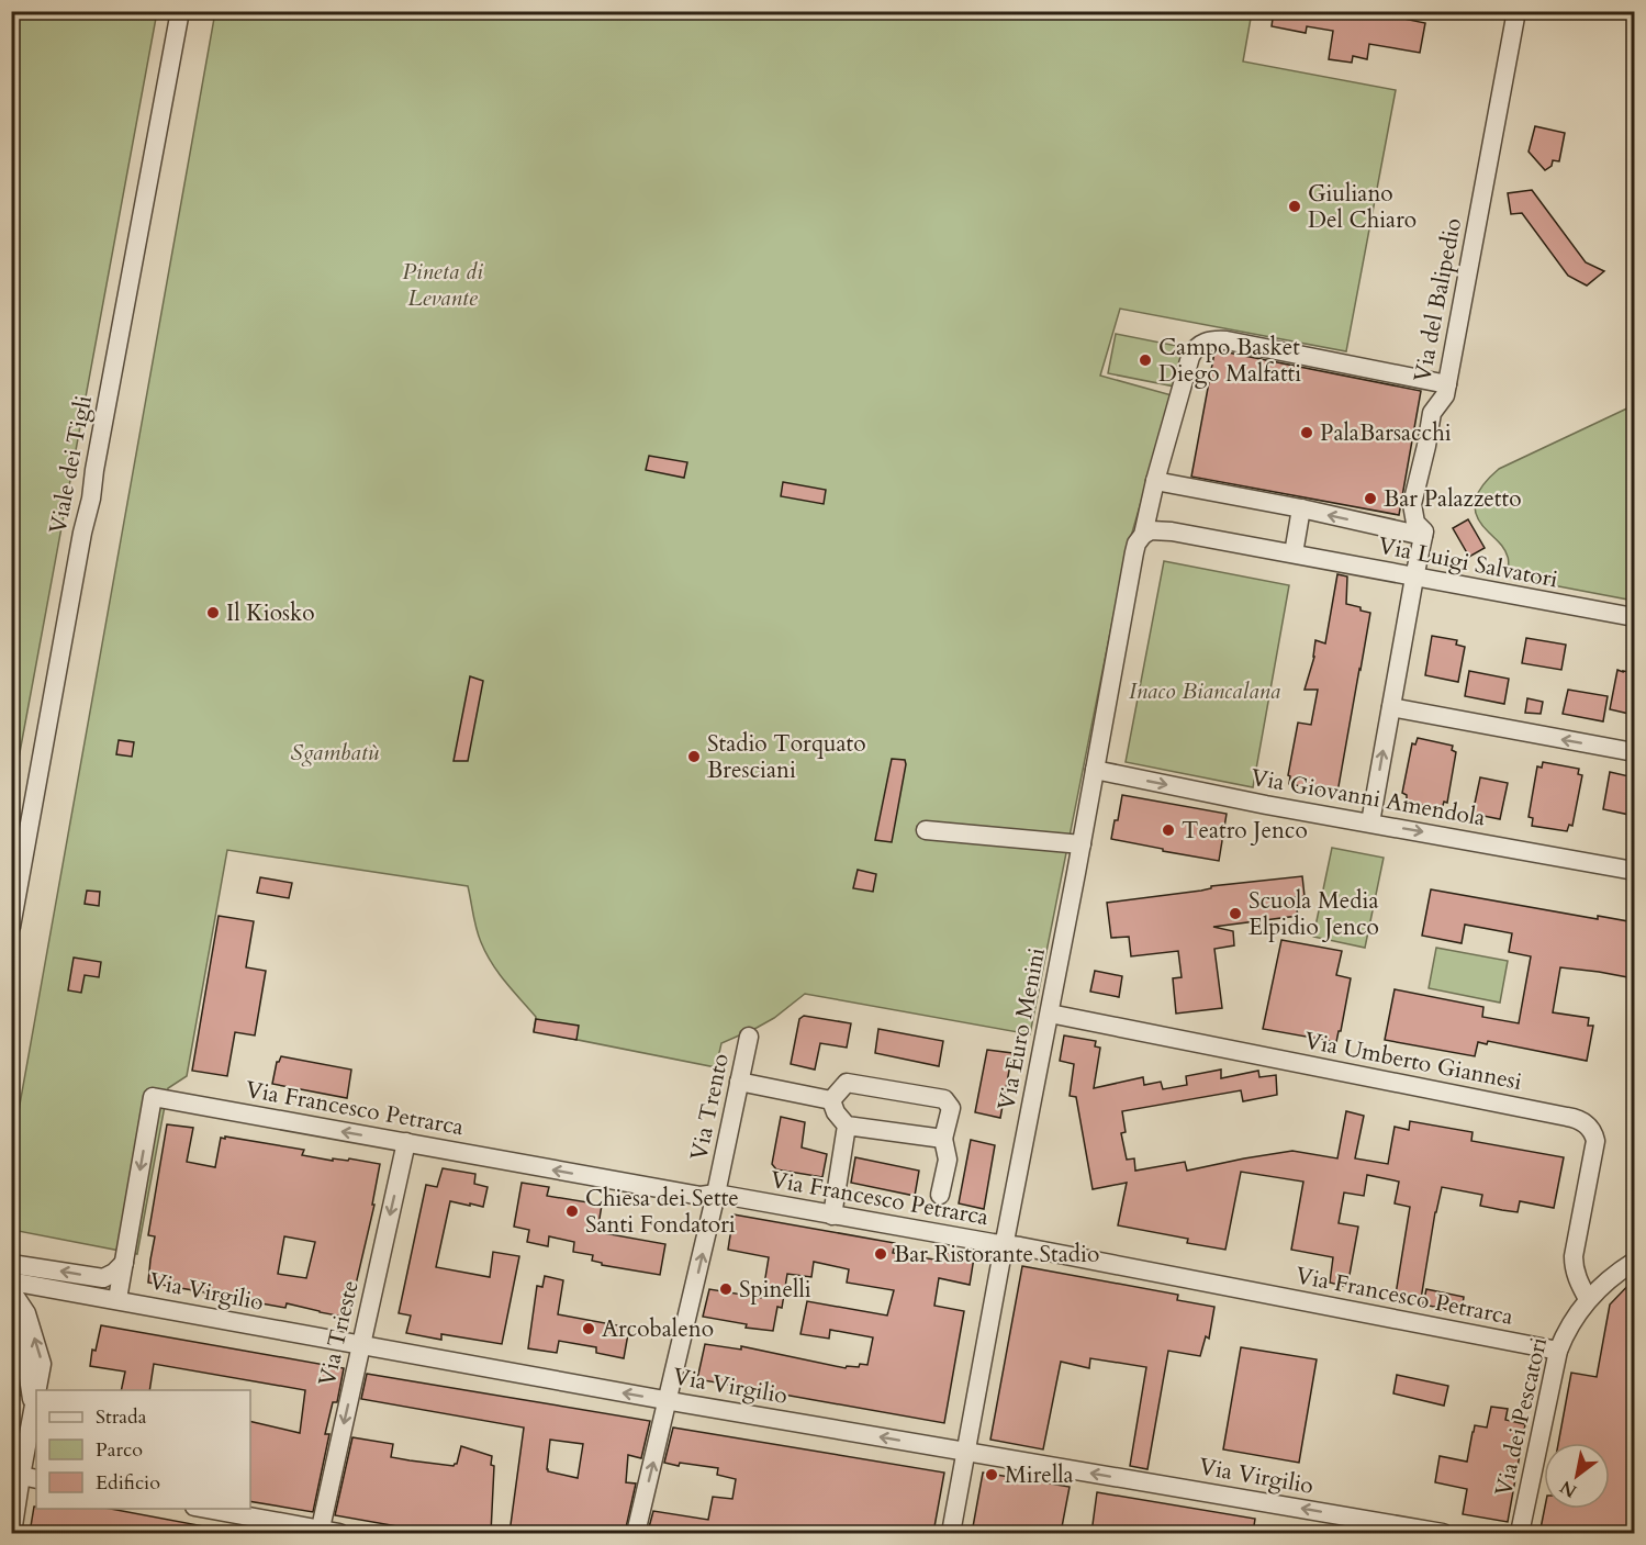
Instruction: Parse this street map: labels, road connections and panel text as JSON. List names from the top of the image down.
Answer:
{
  "streets": {
    "street": [
      "Via del Balipedio",
      "Viale dei Tigli",
      "Via Luigi Salvatori",
      "Via Giovanni Amendola",
      "Via Euro Menini",
      "Via Umberto Giannesi",
      "Via Trento",
      "Via Francesco Petrarca",
      "Via Virgilio",
      "Via Trieste",
      "Via dei Pescatori"
    ]
  },
  "crossings": [
    ["Via del Balipedio", "Via Luigi Salvatori"],
    ["Via del Balipedio", "Via Euro Menini"],
    ["Via Luigi Salvatori", "Via Euro Menini"],
    ["Via Giovanni Amendola", "Via Euro Menini"],
    ["Via Euro Menini", "Via Umberto Giannesi"],
    ["Via Euro Menini", "Via Francesco Petrarca"],
    ["Via Euro Menini", "Via Virgilio"],
    ["Via Umberto Giannesi", "Via dei Pescatori"],
    ["Via Trento", "Via Francesco Petrarca"],
    ["Via Trento", "Via Virgilio"],
    ["Via Francesco Petrarca", "Via Trieste"],
    ["Via Francesco Petrarca", "Via dei Pescatori"],
    ["Via Virgilio", "Via Trieste"]
  ],
  "one_way": [
    "Via Trento",
    "Via Francesco Petrarca",
    "Via Virgilio",
    "Via Trieste"
  ],
  "parks": ["Pineta di Levante", "Inaco Biancalana", "Sgambatù"],
  "places": [
    "Giuliano Del Chiaro",
    "Campo Basket Diego Malfatti",
    "PalaBarsacchi",
    "Bar Palazzetto",
    "Il Kiosko",
    "Stadio Torquato Bresciani",
    "Teatro Jenco",
    "Scuola Media Elpidio Jenco",
    "Chiesa dei Sette Santi Fondatori",
    "Bar Ristorante Stadio",
    "Spinelli",
    "Arcobaleno",
    "Mirella"
  ],
  "legend": ["Strada", "Parco", "Edificio"],
  "north": "bottom left"
}
